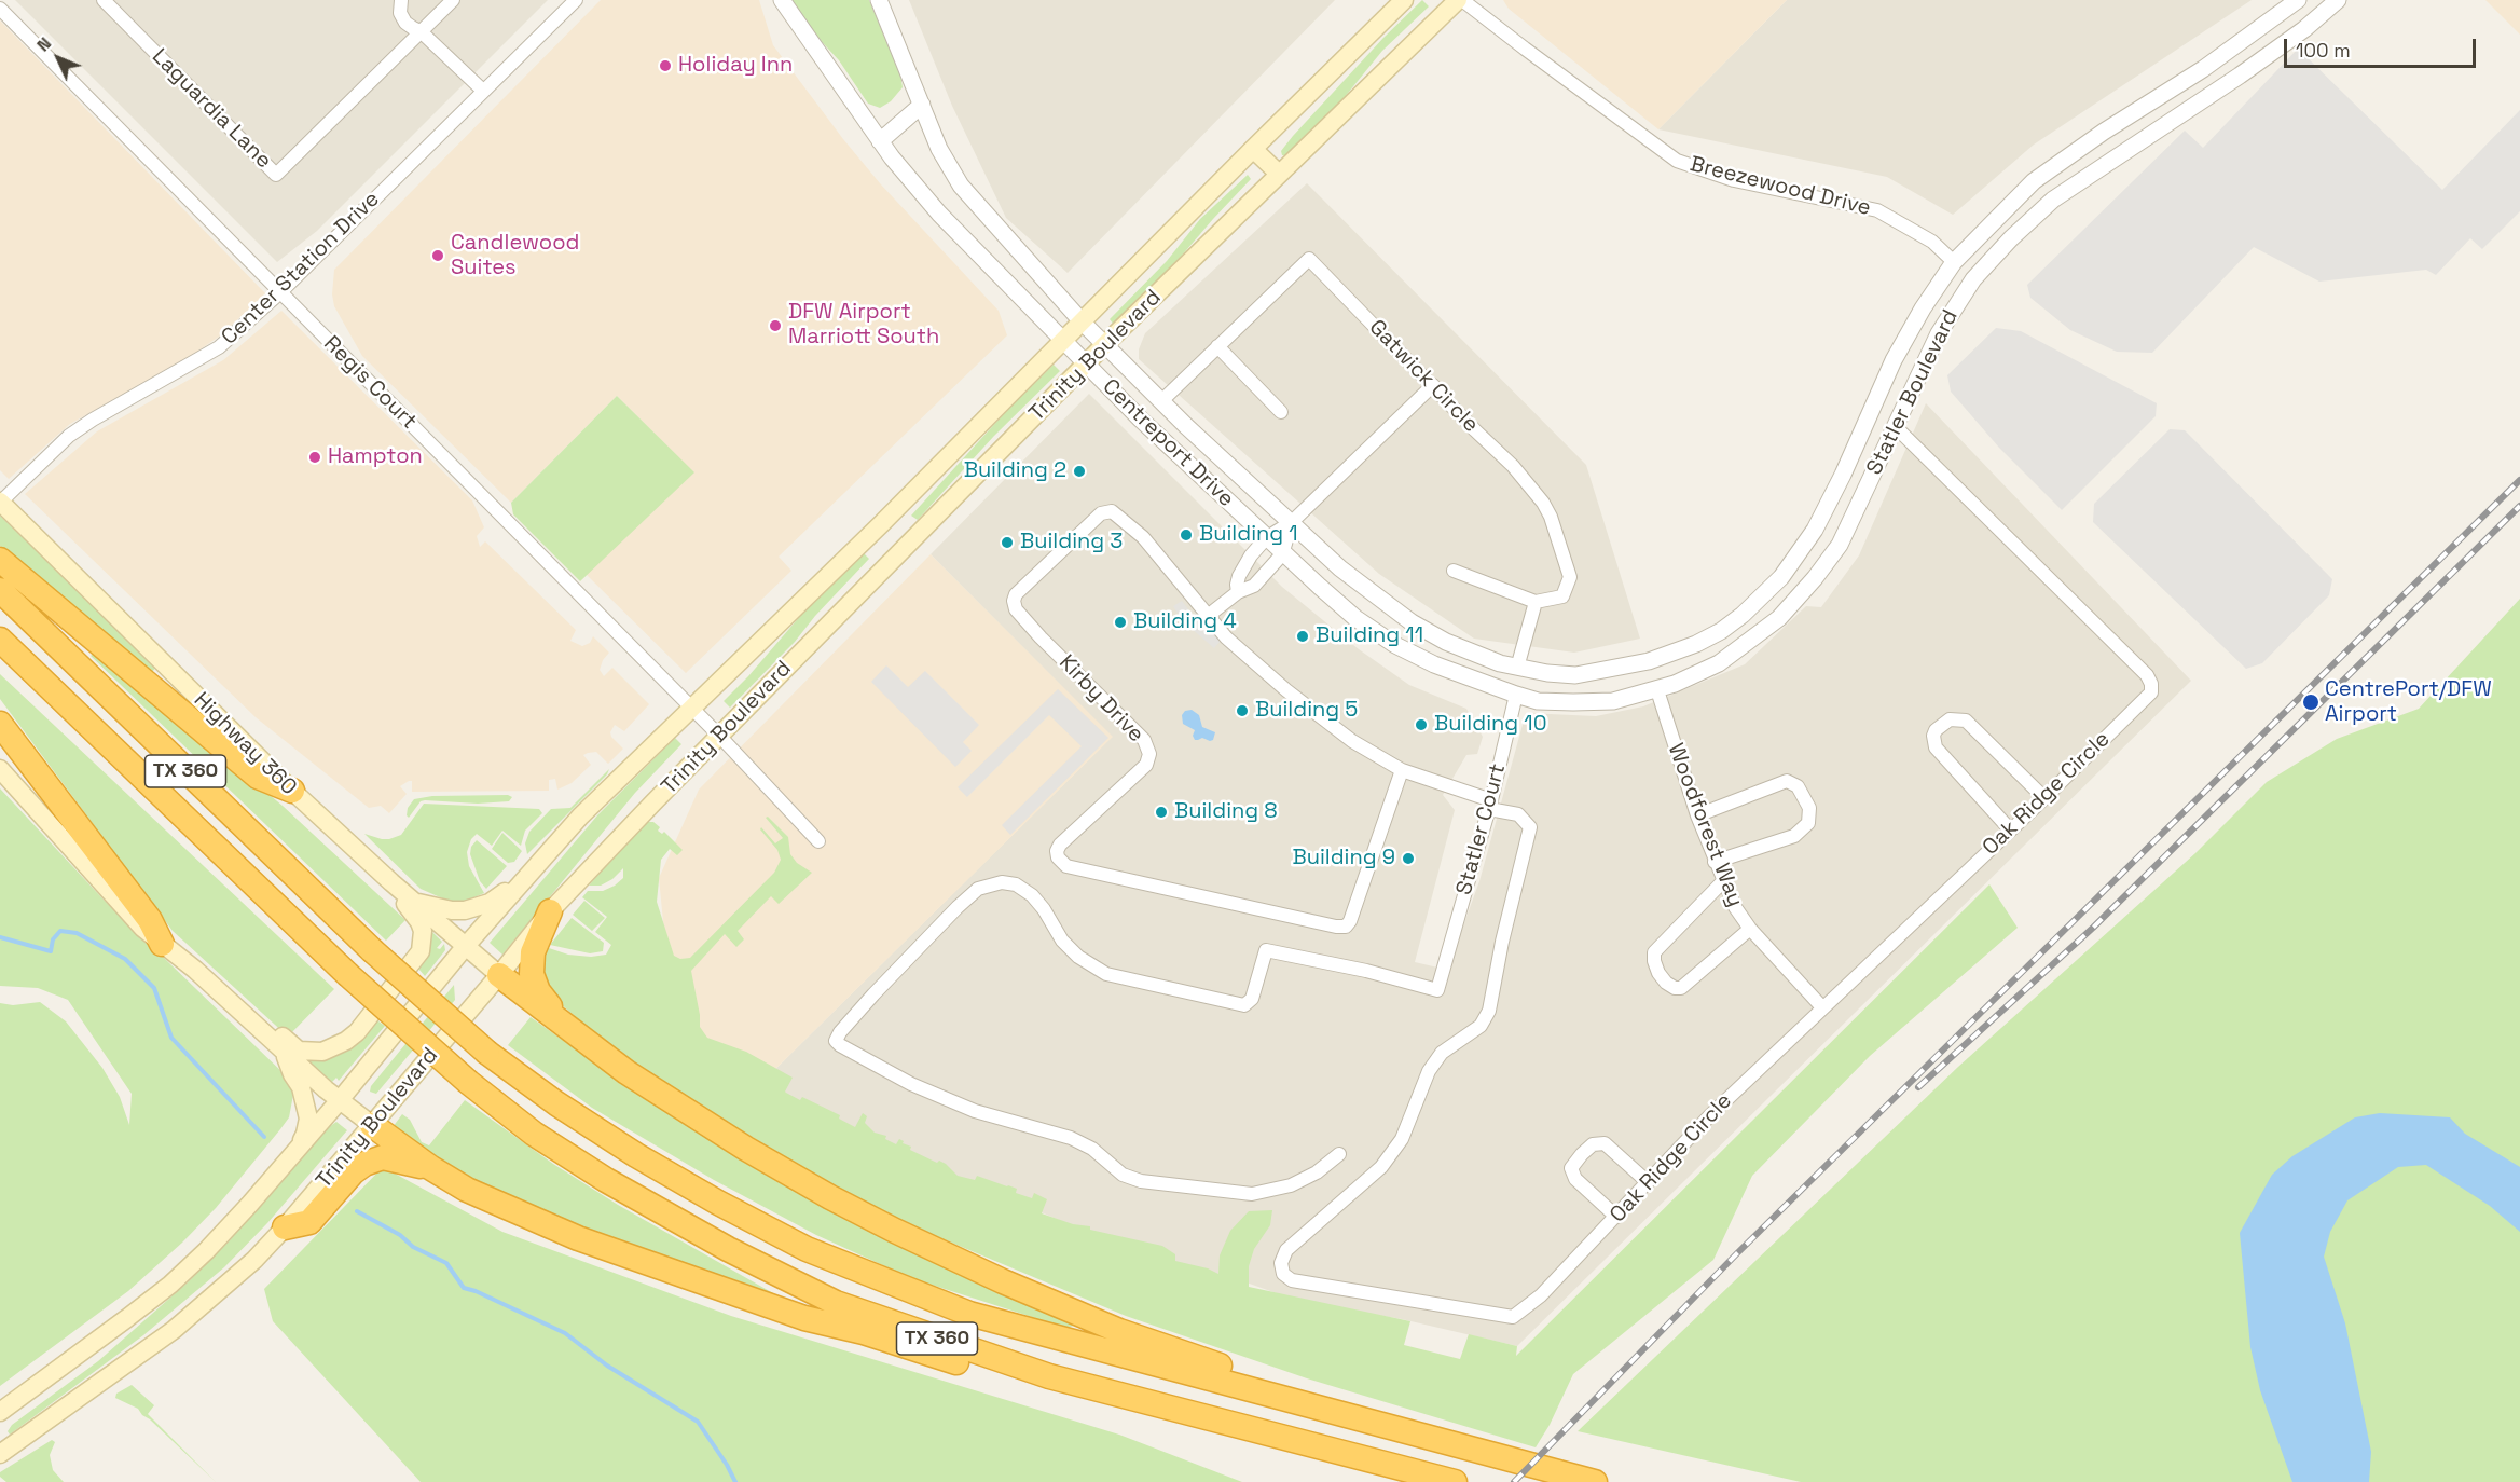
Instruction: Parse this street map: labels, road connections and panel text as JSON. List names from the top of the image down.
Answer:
{
  "streets": {
    "highway": ["TX 360"],
    "main road": ["Trinity Boulevard", "Highway 360"],
    "street": [
      "Laguardia Lane",
      "Breezewood Drive",
      "Center Station Drive",
      "Gatwick Circle",
      "Regis Court",
      "Statler Boulevard",
      "Centreport Drive",
      "Kirby Drive",
      "Oak Ridge Circle",
      "Woodforest Way",
      "Statler Court"
    ]
  },
  "crossings": [
    ["Breezewood Drive", "Trinity Boulevard"],
    ["Breezewood Drive", "Statler Boulevard"],
    ["Center Station Drive", "Regis Court"],
    ["Center Station Drive", "Highway 360"],
    ["Trinity Boulevard", "Regis Court"],
    ["Trinity Boulevard", "Centreport Drive"],
    ["Trinity Boulevard", "Highway 360"],
    ["Gatwick Circle", "Centreport Drive"],
    ["Statler Boulevard", "Centreport Drive"],
    ["Statler Boulevard", "Oak Ridge Circle"],
    ["Statler Boulevard", "Woodforest Way"],
    ["Statler Boulevard", "Statler Court"],
    ["Centreport Drive", "Statler Court"],
    ["Kirby Drive", "Oak Ridge Circle"],
    ["Kirby Drive", "Statler Court"],
    ["Oak Ridge Circle", "Woodforest Way"],
    ["Oak Ridge Circle", "Statler Court"]
  ],
  "places": [
    "Holiday Inn",
    "Candlewood Suites",
    "DFW Airport Marriott South",
    "Hampton",
    "Building 2",
    "Building 1",
    "Building 3",
    "Building 4",
    "Building 11",
    "CentrePort/DFW Airport",
    "Building 5",
    "Building 10",
    "Building 8",
    "Building 9"
  ],
  "scale_bar": "100 m",
  "north": "top left"
}
